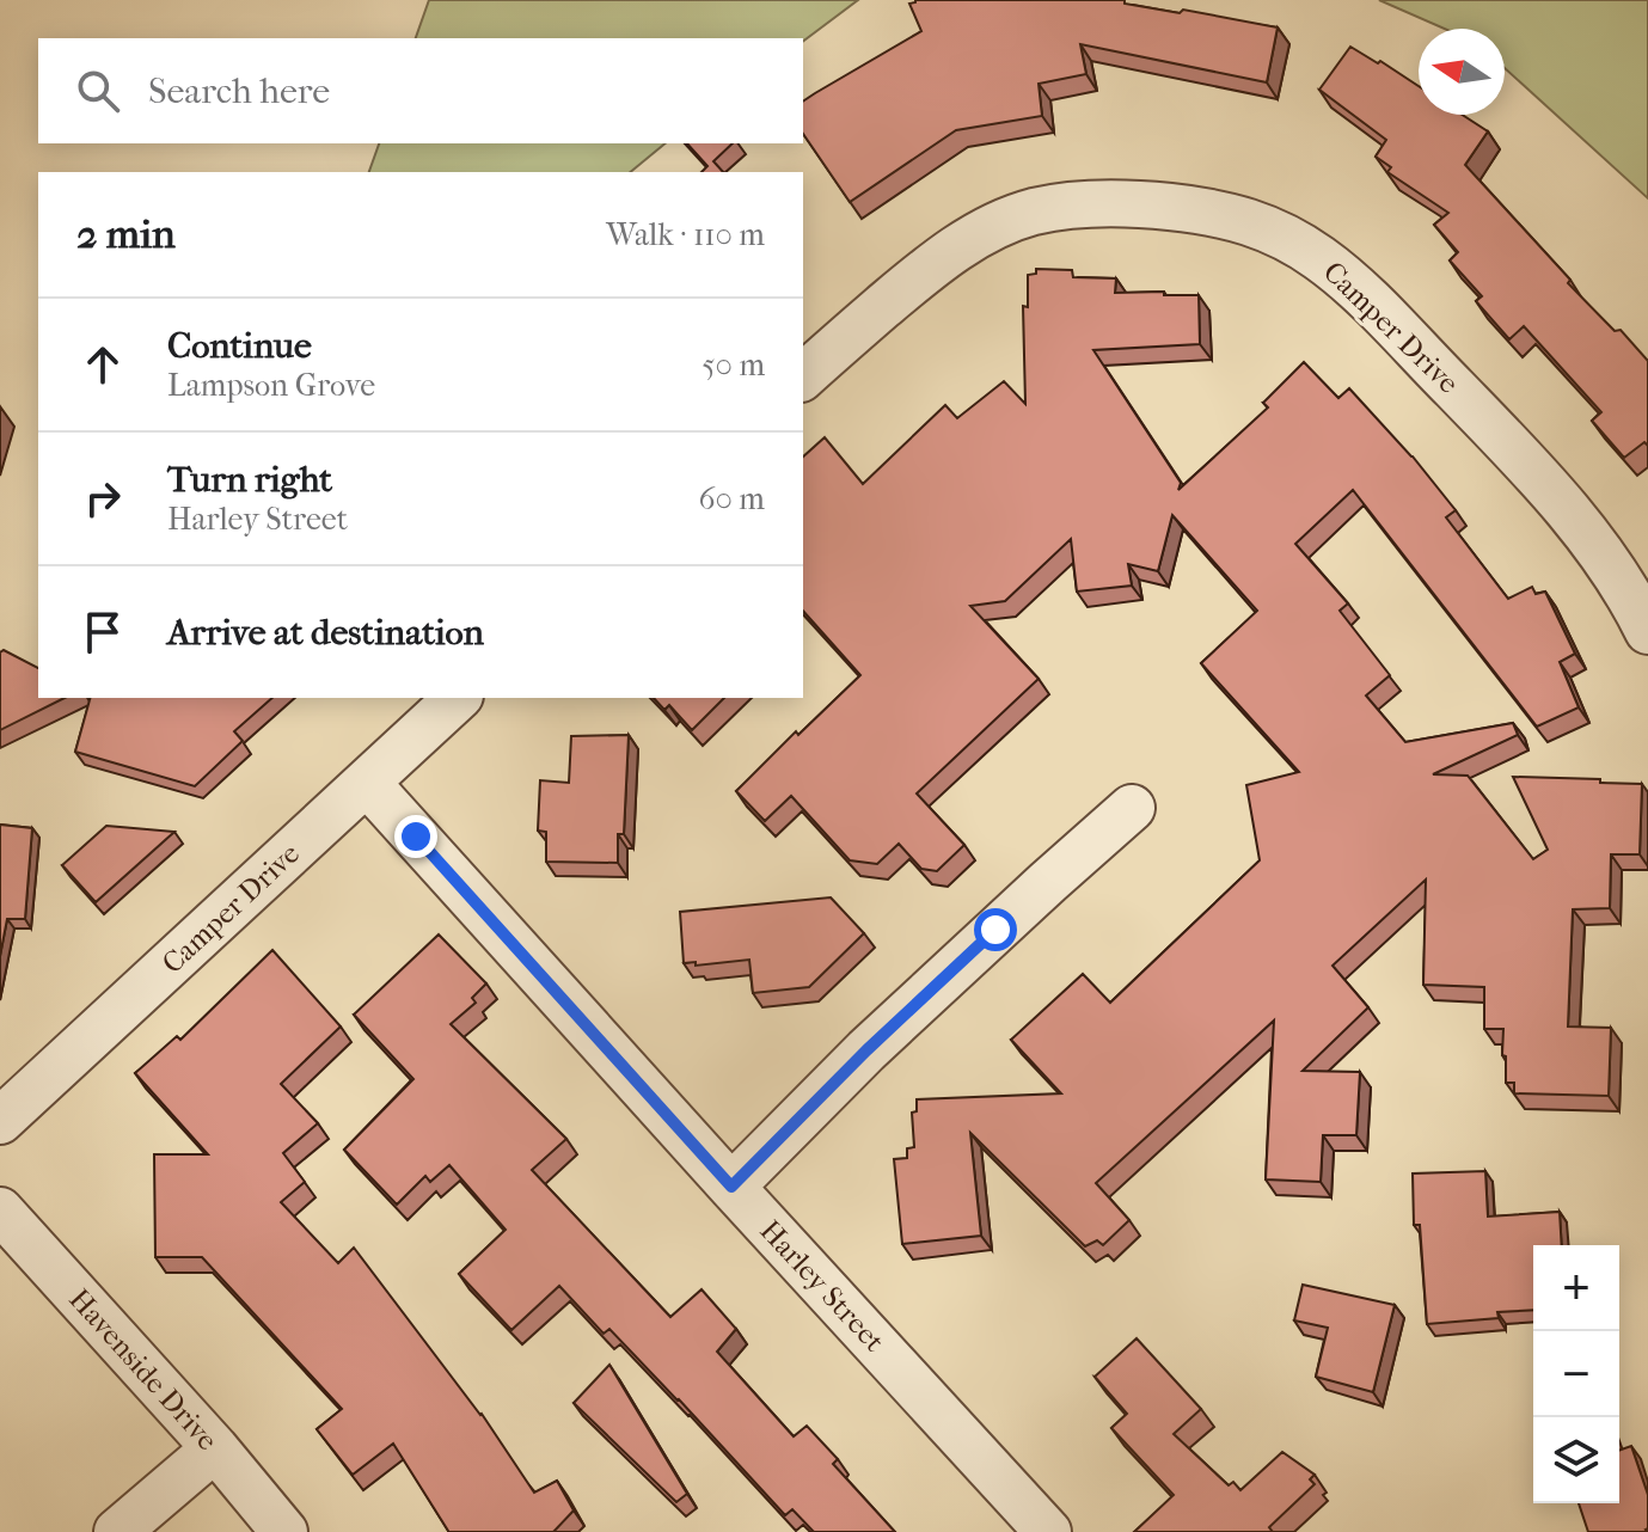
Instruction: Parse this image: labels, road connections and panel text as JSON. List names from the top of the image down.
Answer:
{
  "streets": {
    "street": ["Camper Drive", "Harley Street", "Havenside Drive"]
  },
  "crossings": [
    ["Camper Drive", "Harley Street"]
  ],
  "north": "left",
  "page": {
    "search": "Search here",
    "heading": ["2 min", "Walk · 110 m"],
    "list": [
      ["Continue", "Lampson Grove", "50 m"],
      ["Turn right", "Harley Street", "60 m"],
      "Arrive at destination"
    ],
    "map_buttons": ["+", "−"]
  }
}
